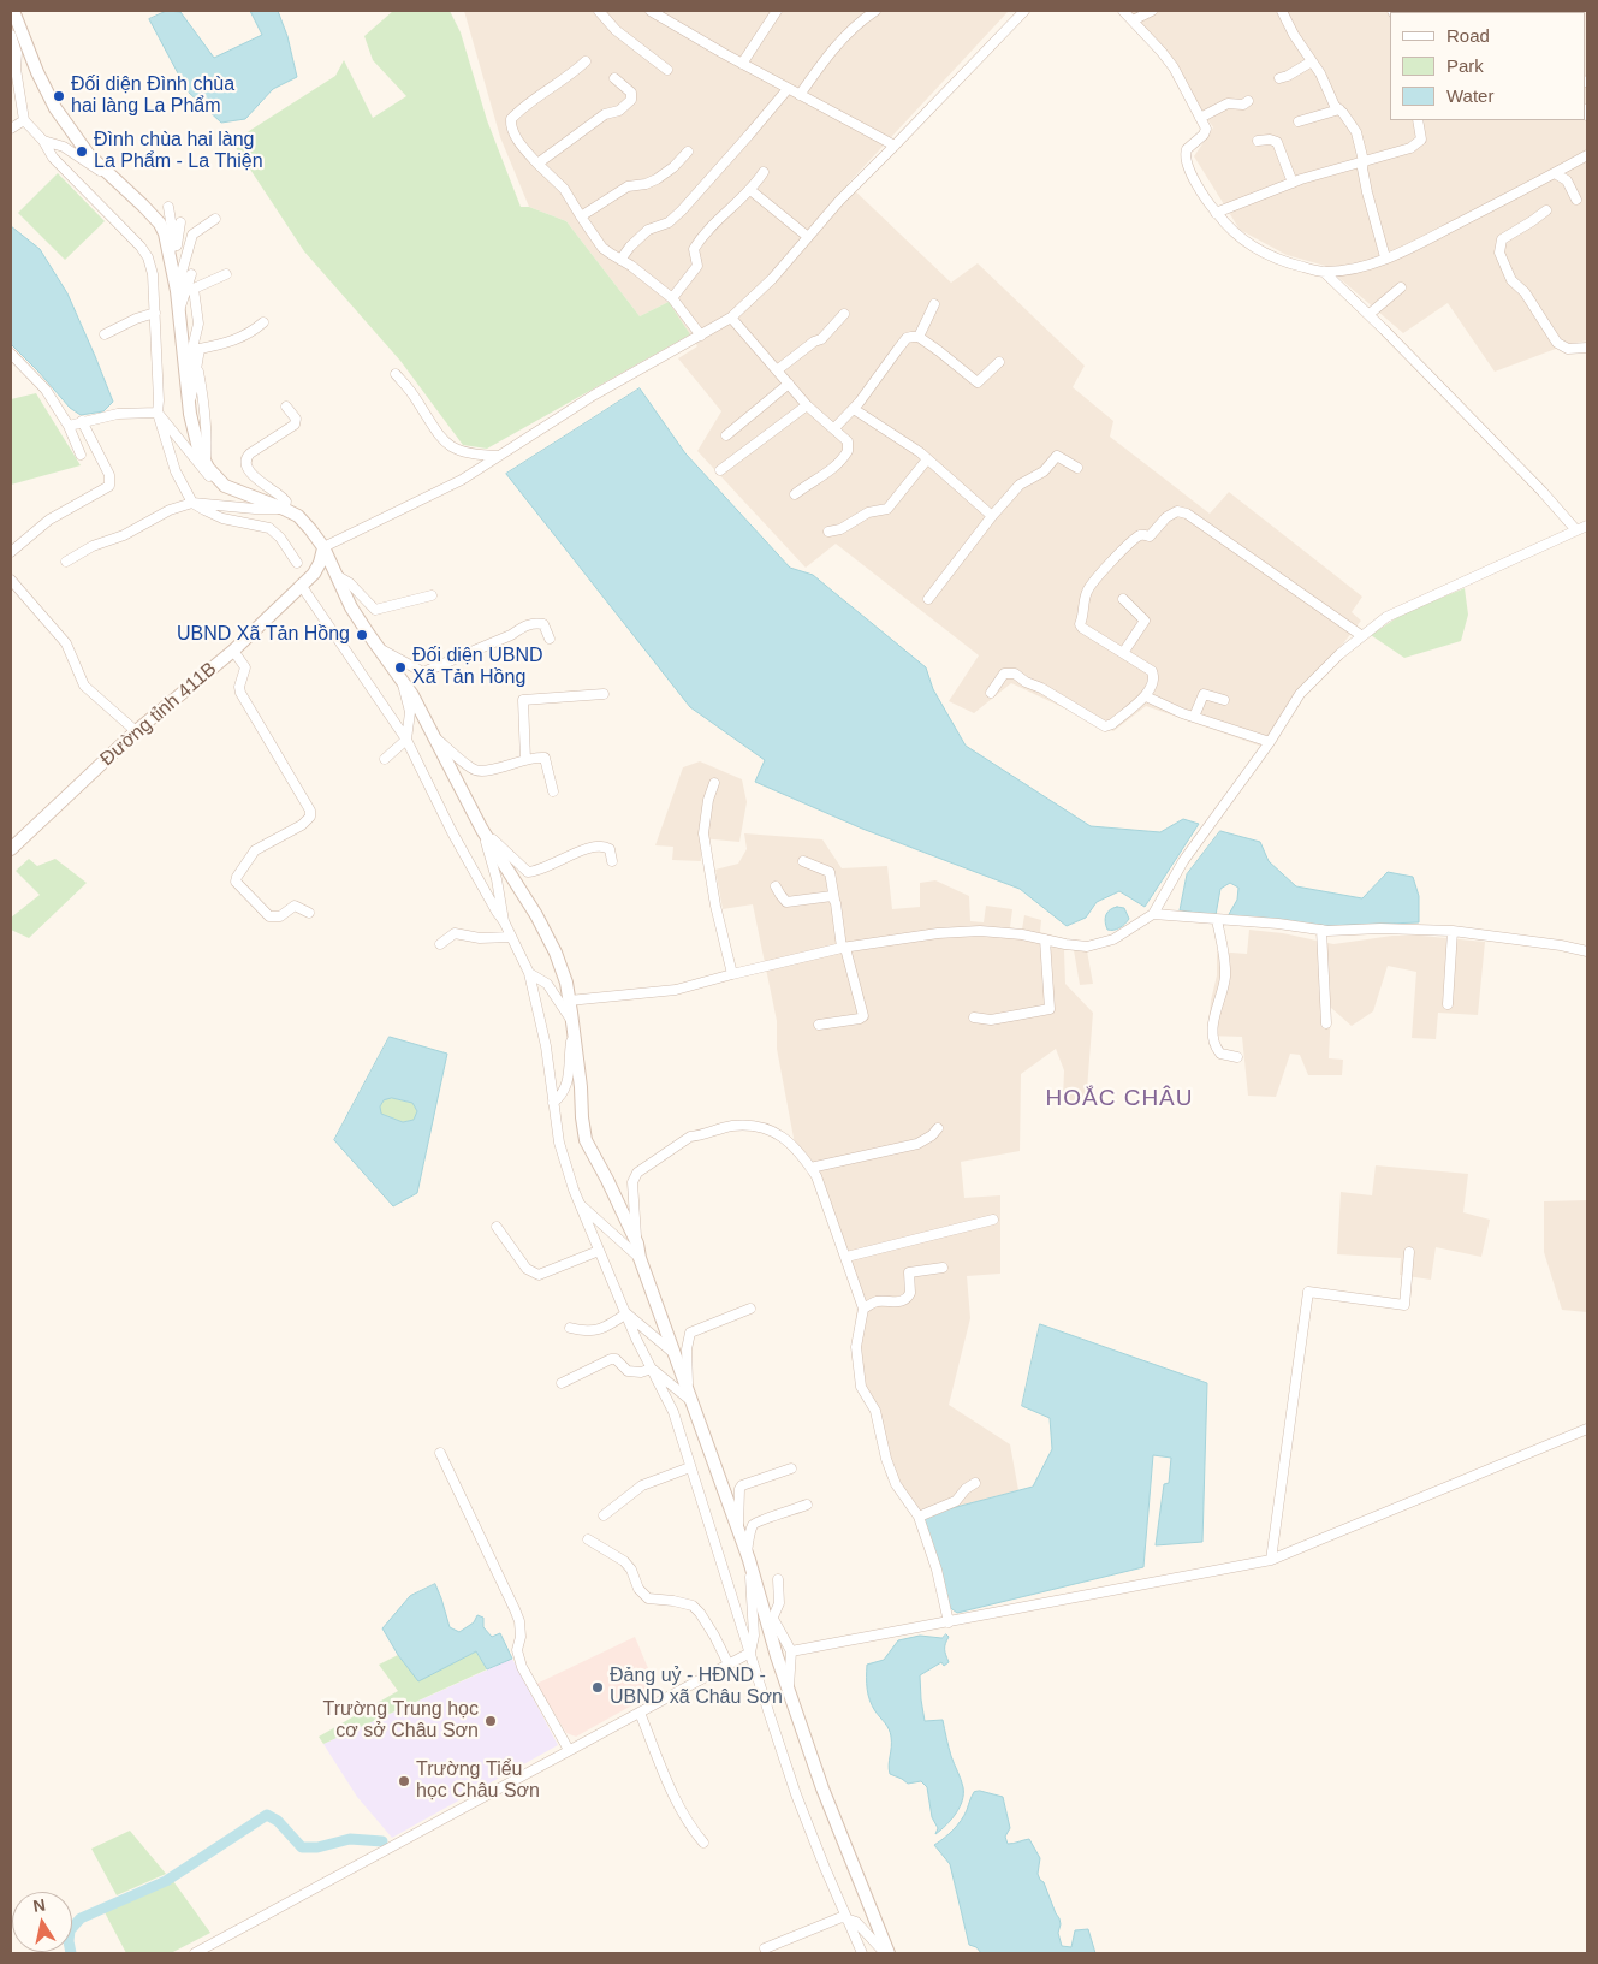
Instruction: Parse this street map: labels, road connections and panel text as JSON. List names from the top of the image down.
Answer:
{
  "streets": {
    "main road": ["Đường tỉnh 411B"]
  },
  "districts": ["HOẮC CHÂU"],
  "places": [
    "Đối diện Đình chùa hai làng La Phẩm",
    "Đình chùa hai làng La Phẩm - La Thiện",
    "UBND Xã Tản Hồng",
    "Đối diện UBND Xã Tản Hồng",
    "Đảng uỷ - HĐND - UBND xã Châu Sơn",
    "Trường Trung học cơ sở Châu Sơn",
    "Trường Tiểu học Châu Sơn"
  ],
  "legend": ["Road", "Park", "Water"],
  "north": "top"
}
